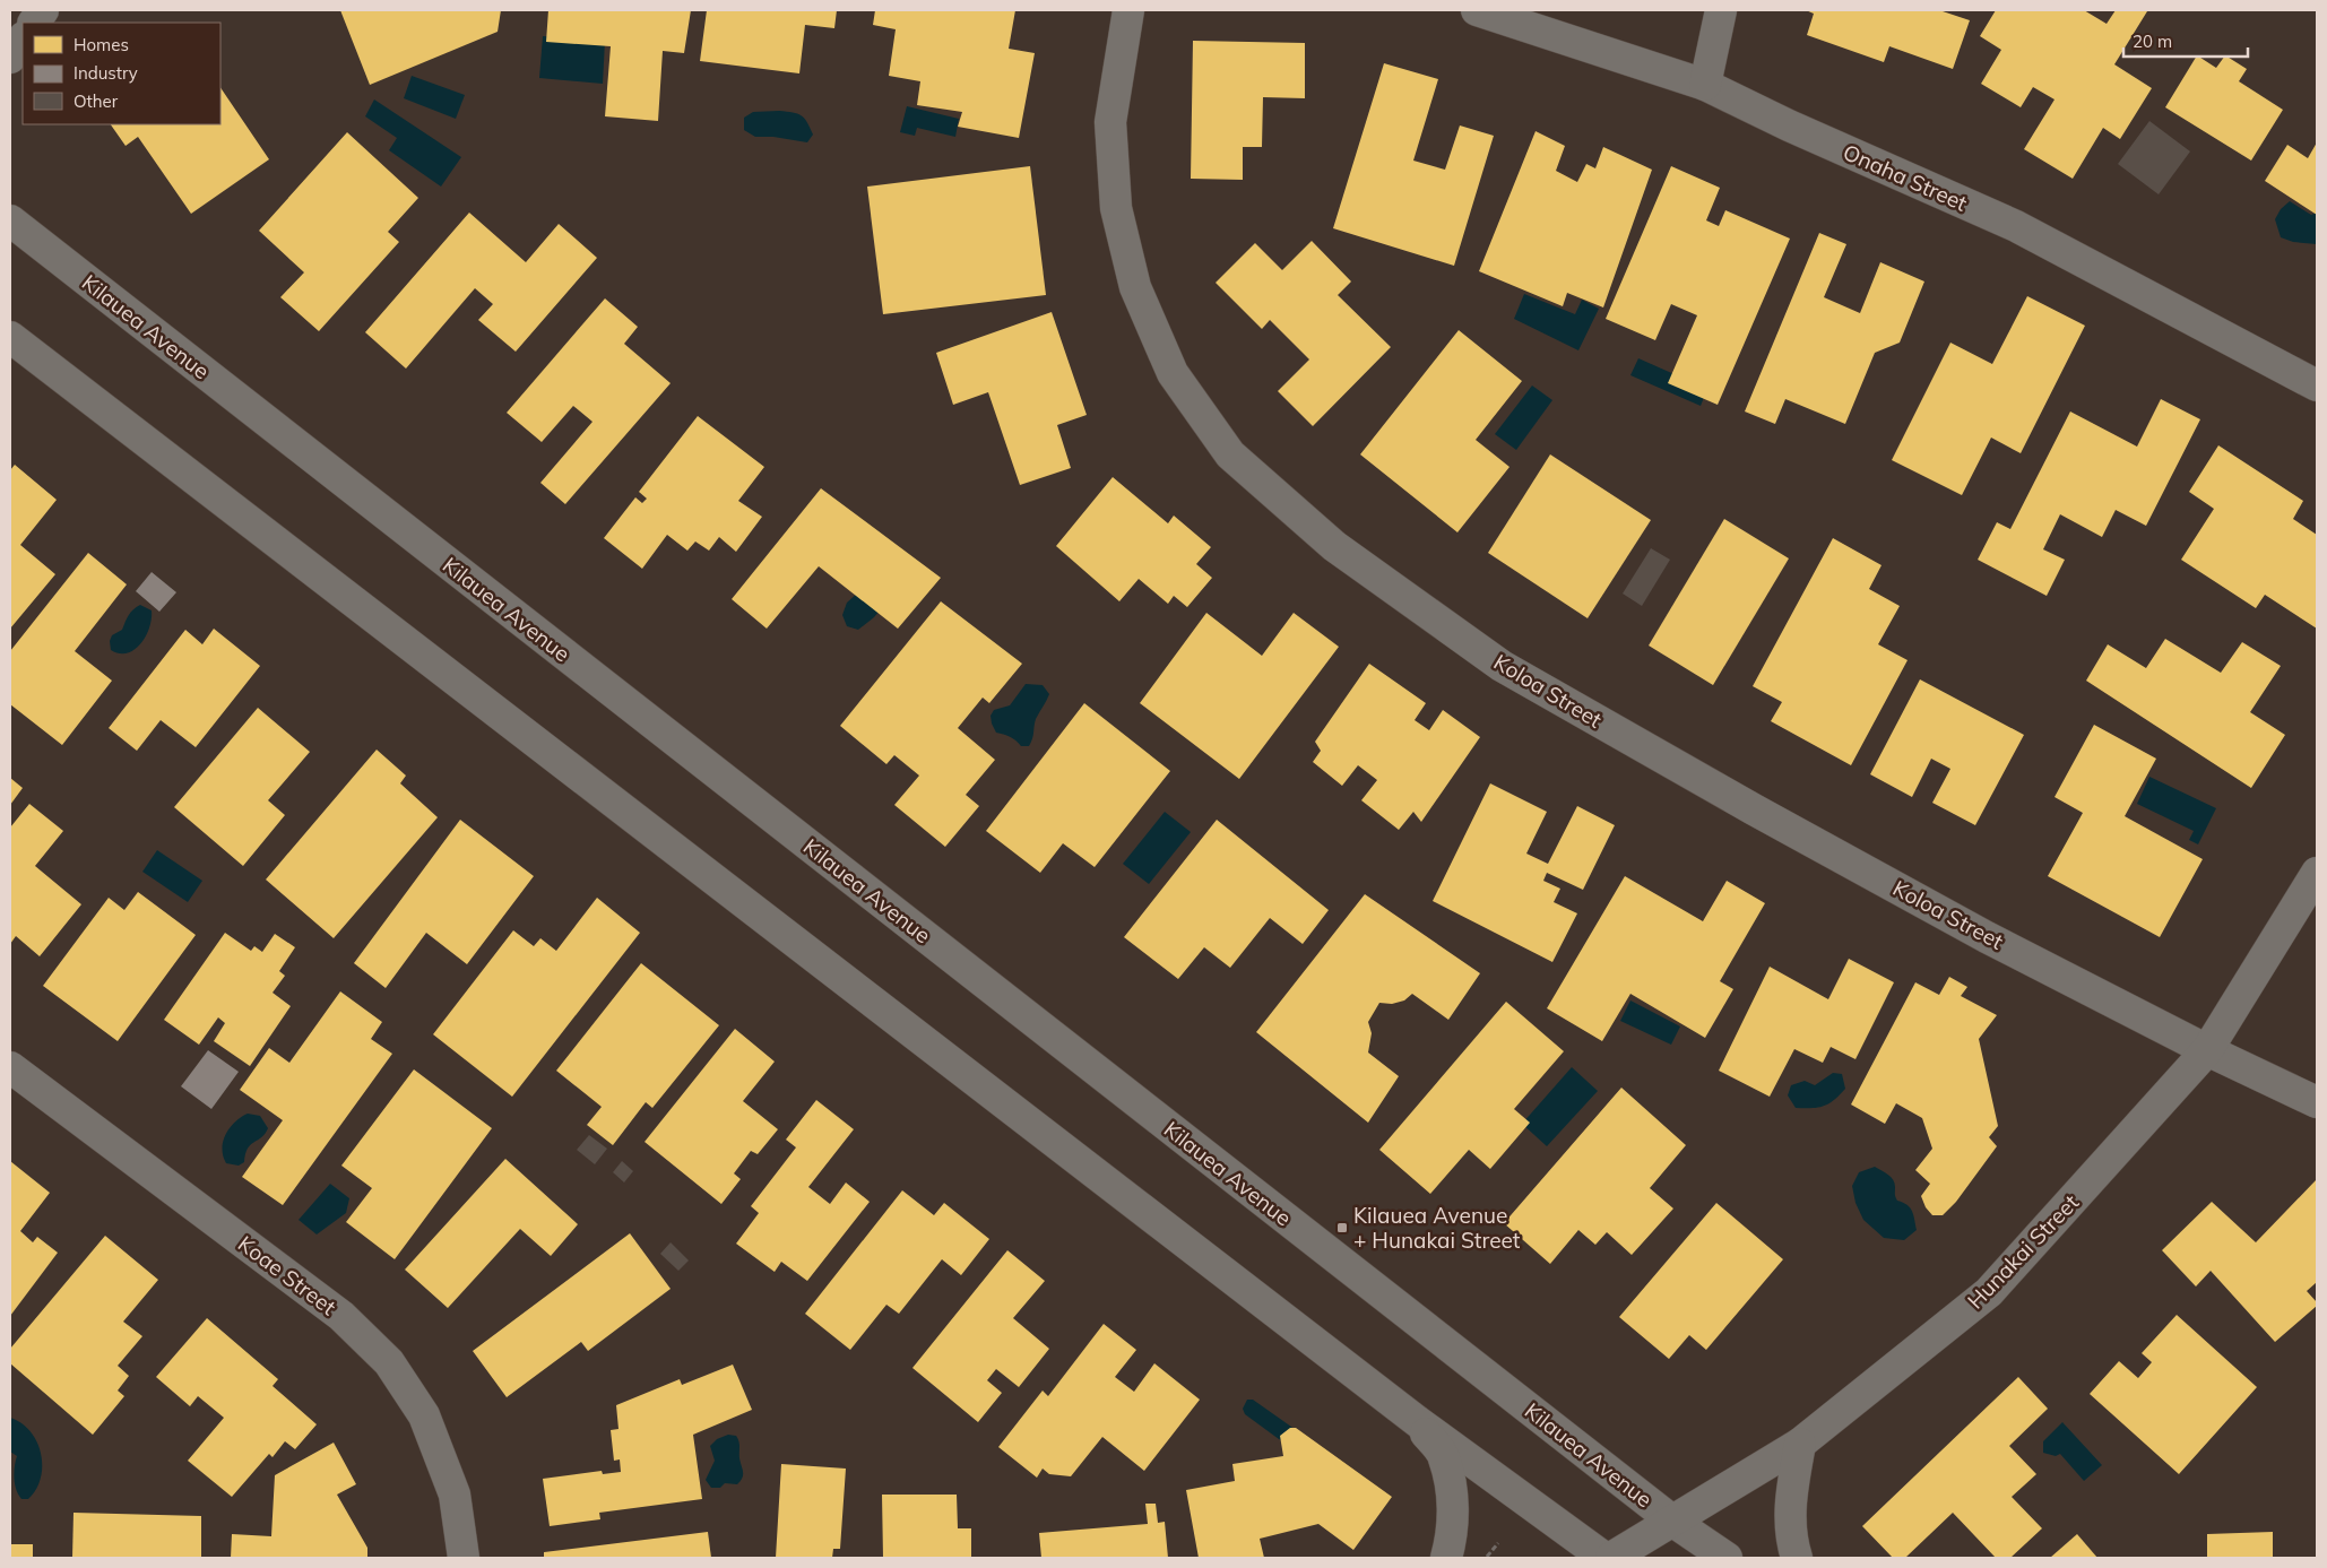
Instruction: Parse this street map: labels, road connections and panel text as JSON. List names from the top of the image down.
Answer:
{
  "streets": {
    "street": [
      "Onaha Street",
      "Kilauea Avenue",
      "Koloa Street",
      "Hunakai Street",
      "Koae Street"
    ]
  },
  "crossings": [
    ["Kilauea Avenue", "Hunakai Street"],
    ["Koloa Street", "Hunakai Street"]
  ],
  "places": {
    "transit": ["Kilauea Avenue + Hunakai Street"]
  },
  "legend": ["Homes", "Industry", "Other"],
  "scale_bar": "20 m"
}
